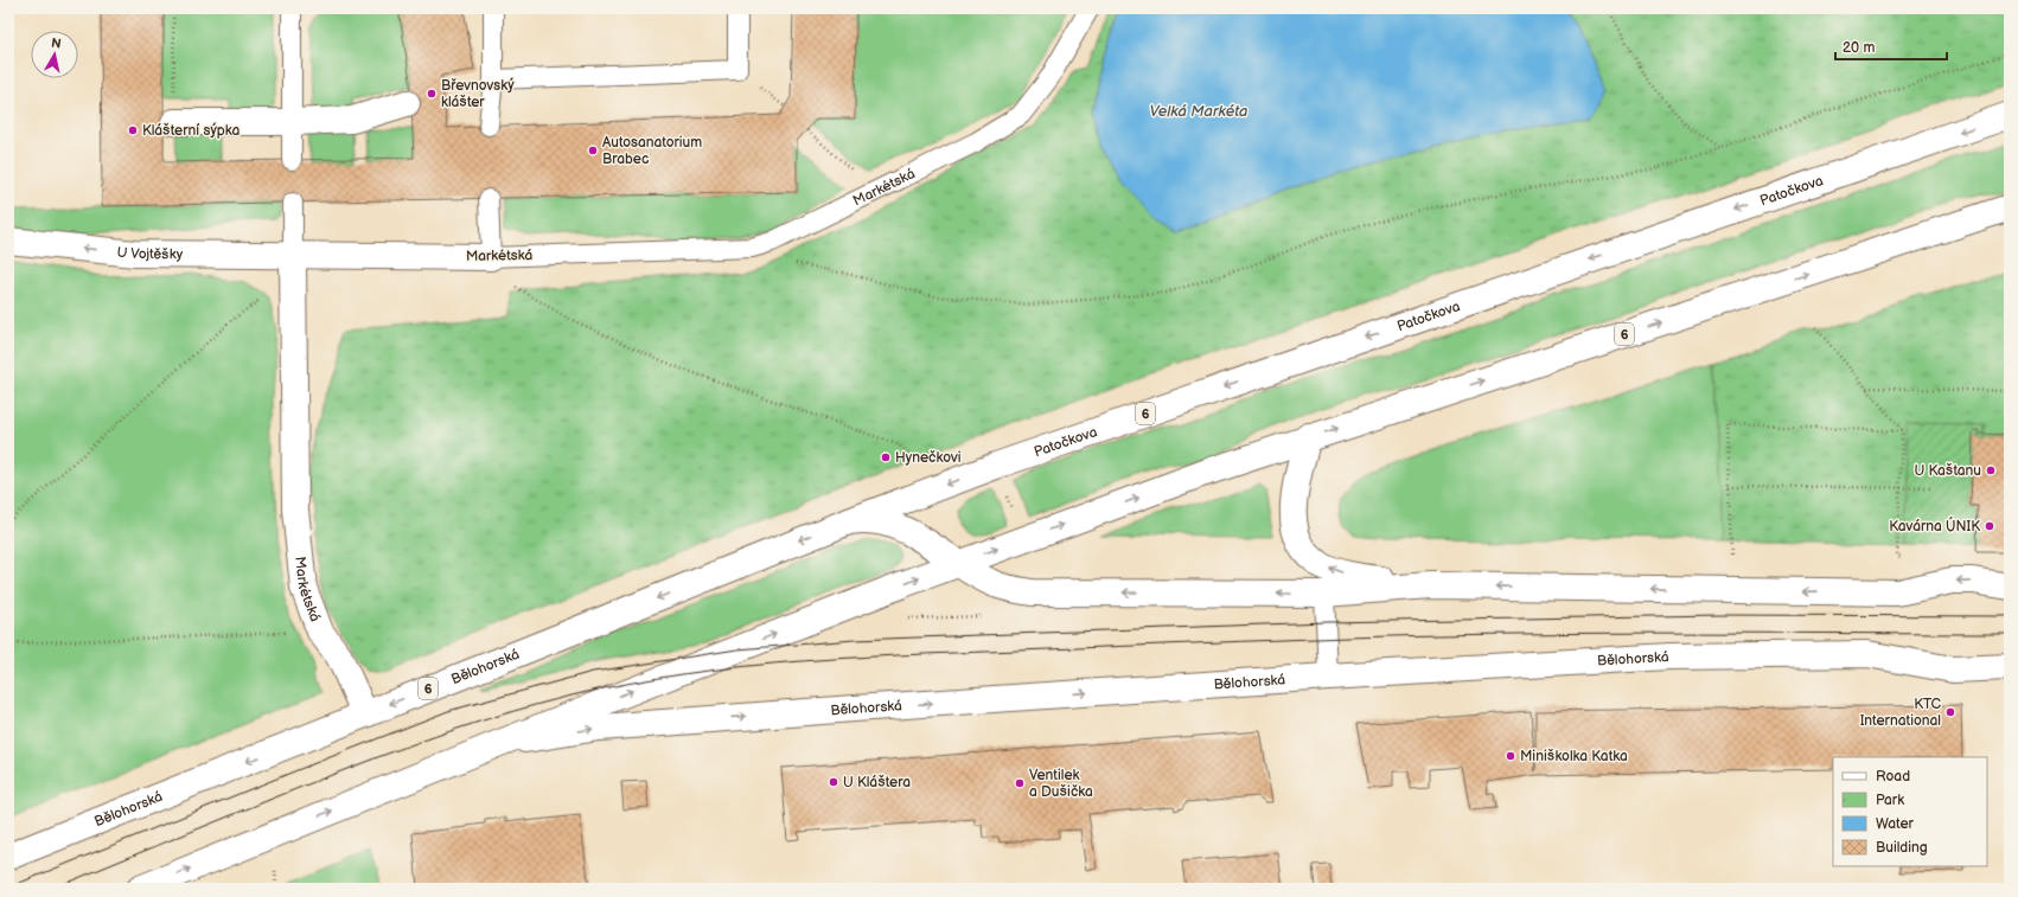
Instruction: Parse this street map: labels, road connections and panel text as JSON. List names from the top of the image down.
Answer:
{
  "streets": {
    "street": [
      "Markétská",
      "Patočkova",
      "U Vojtěšky",
      "6",
      "Bělohorská"
    ]
  },
  "crossings": [
    ["Markétská", "U Vojtěšky"],
    ["Markétská", "Bělohorská"],
    ["Patočkova", "Bělohorská"],
    ["6", "Bělohorská"]
  ],
  "water": ["Velká Markéta"],
  "places": [
    "Břevnovský klášter",
    "Klášterní sýpka",
    "Autosanatorium Brabec",
    "Hynečkovi",
    "U Kaštanu",
    "Kavárna ÚNIK",
    "KTC International",
    "Miniškolka Katka",
    "U Kláštera",
    "Ventilek a Dušička"
  ],
  "legend": [
    "Road",
    "Park",
    "Water",
    "Building"
  ],
  "scale_bar": "20 m",
  "north": "top"
}
